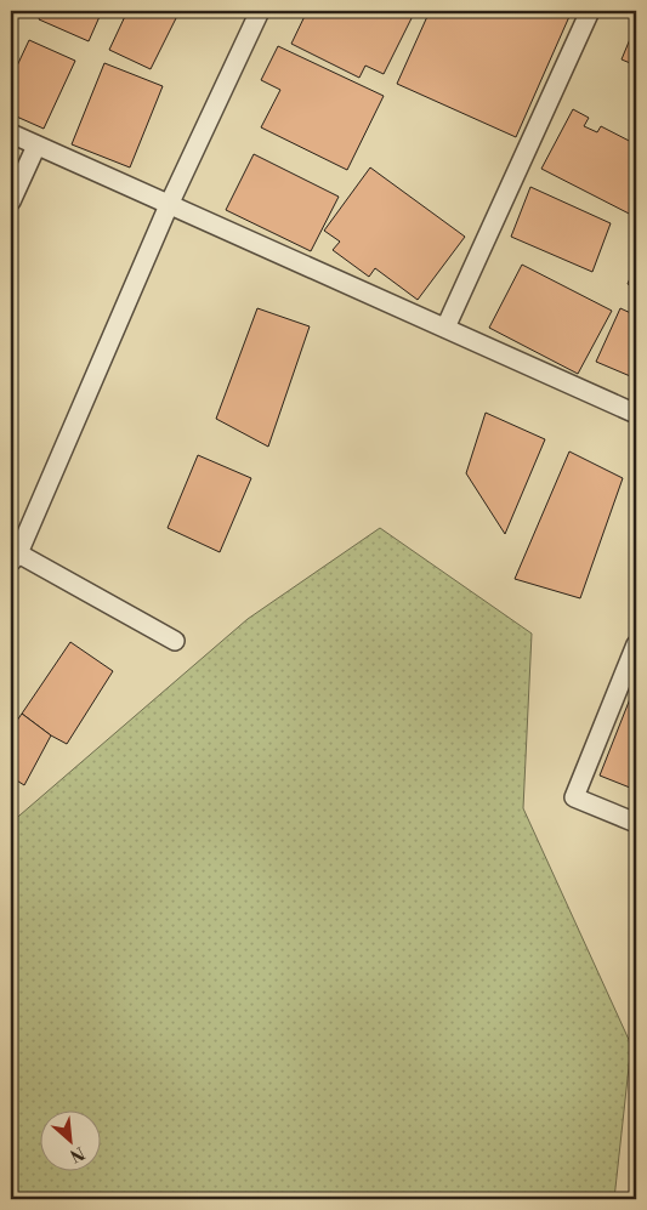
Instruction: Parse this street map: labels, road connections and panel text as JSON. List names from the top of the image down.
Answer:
{
  "north": "bottom right"
}
